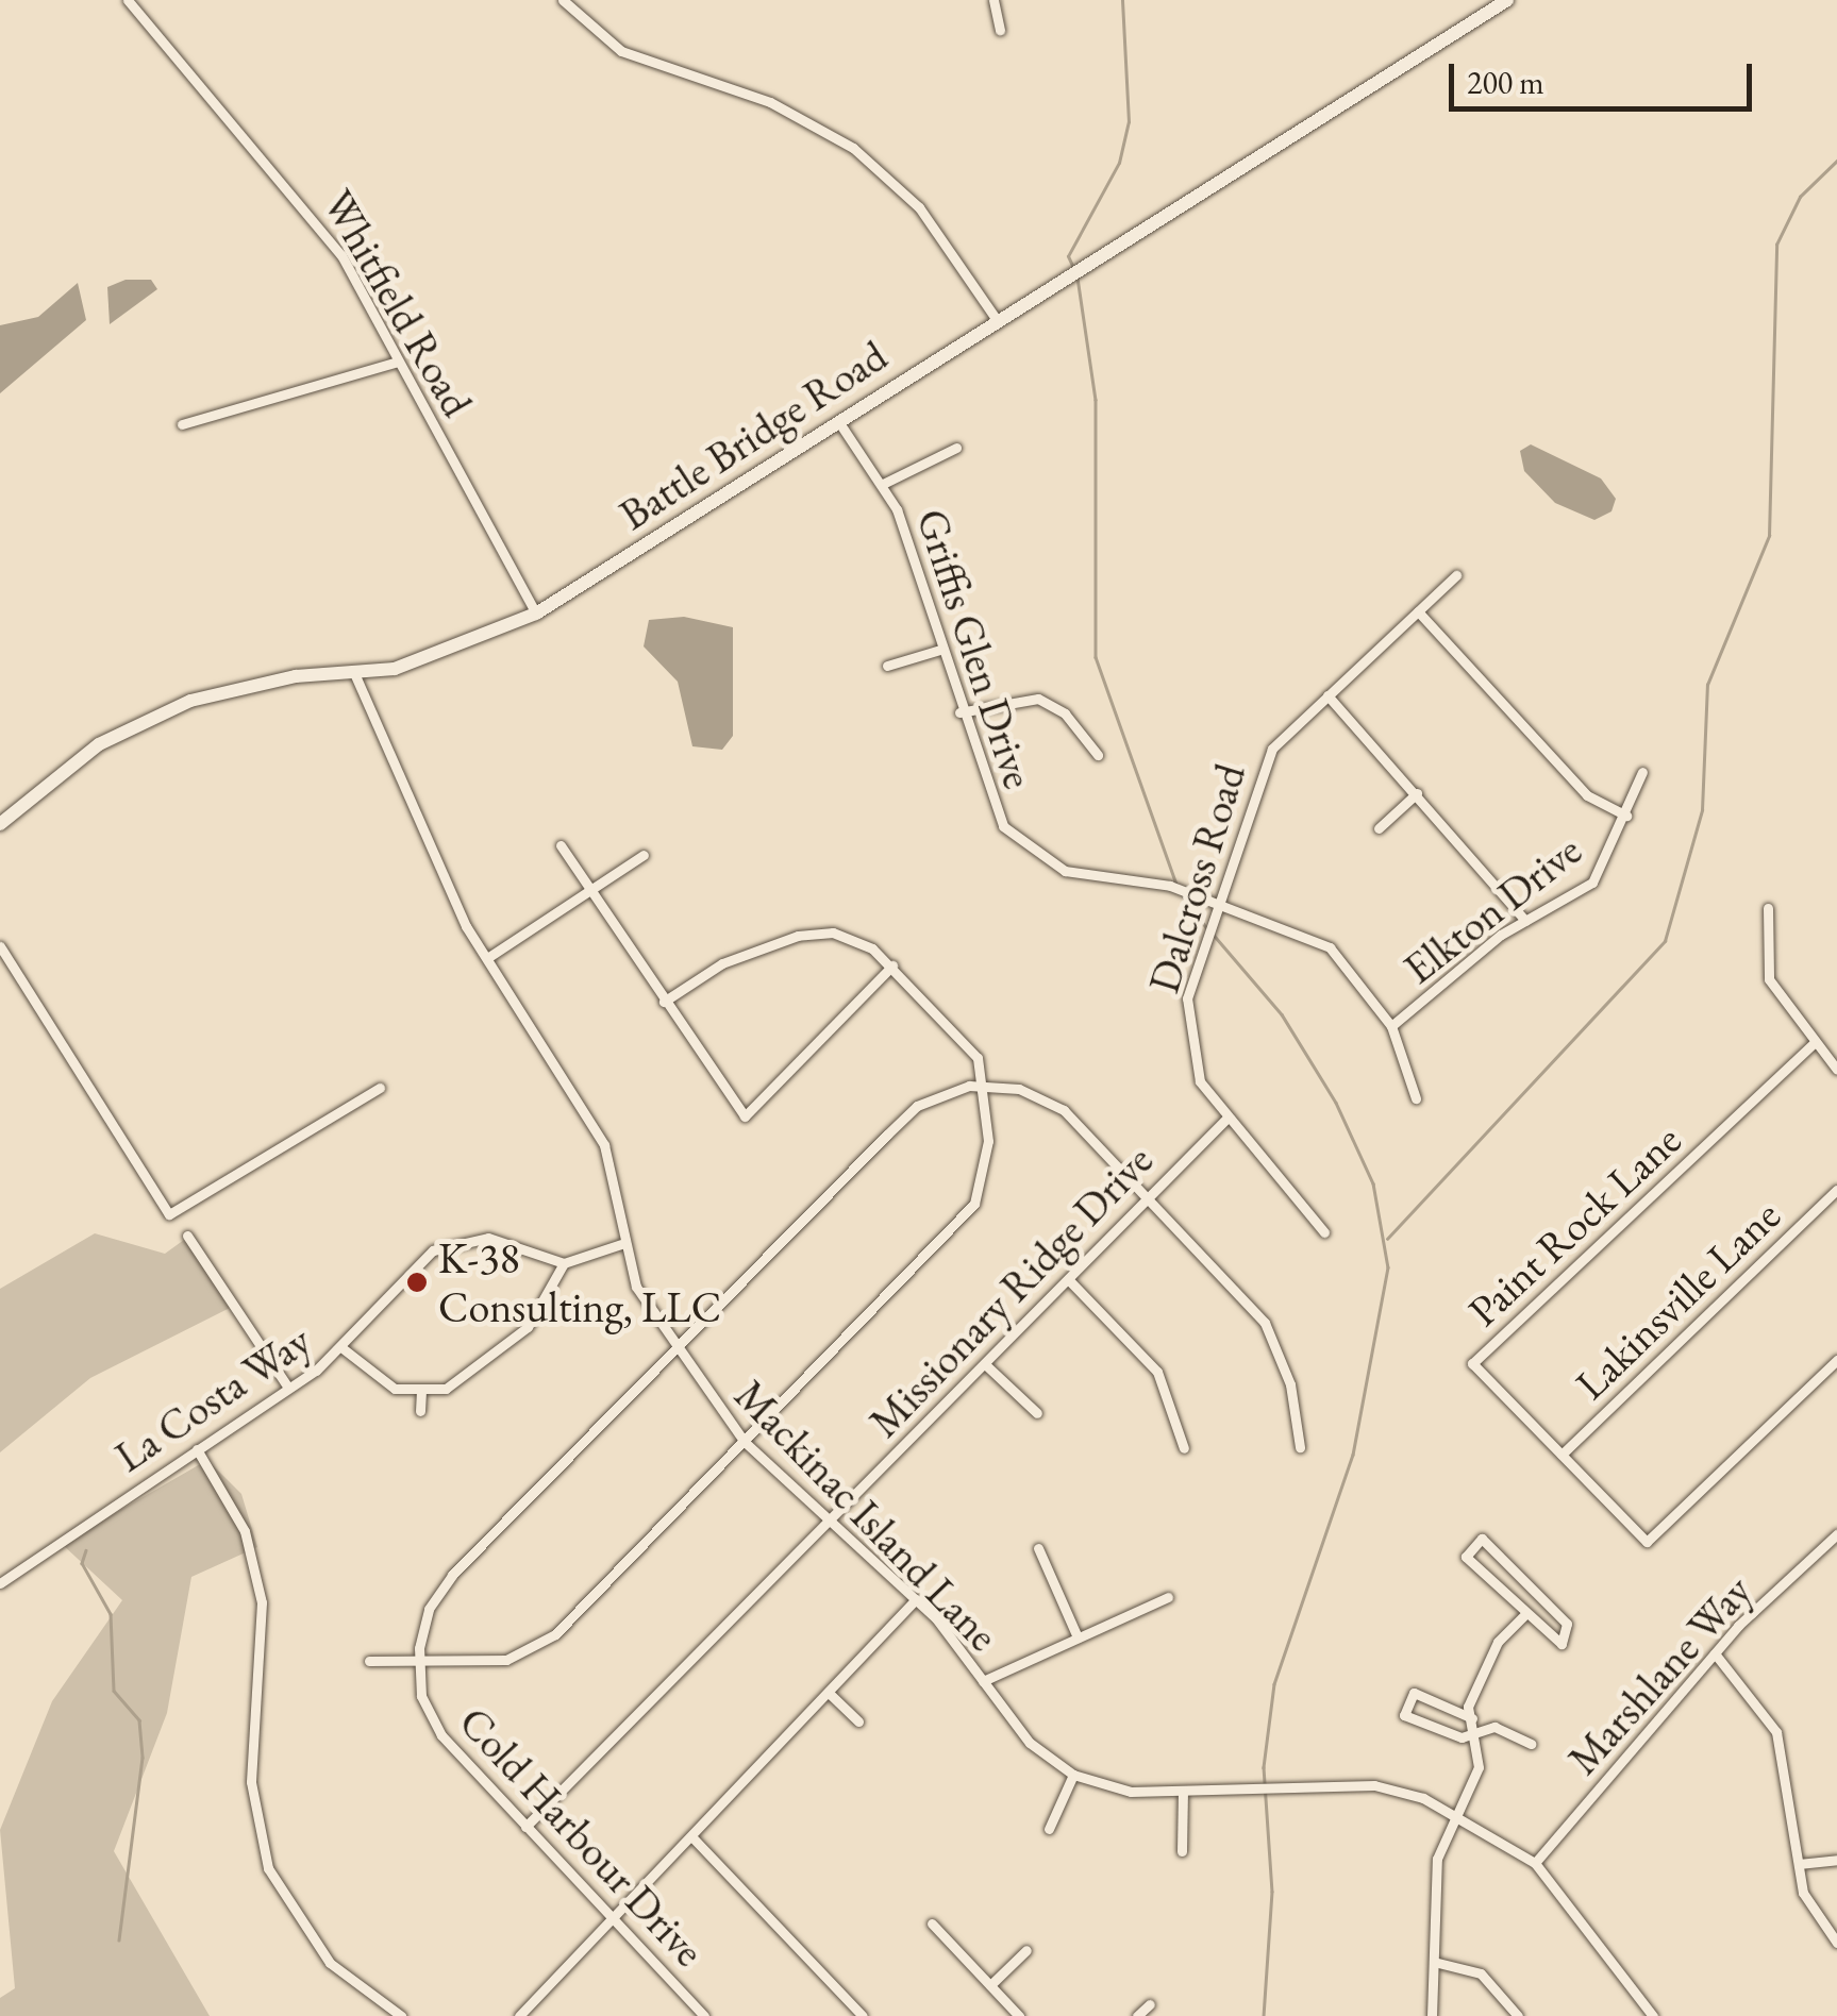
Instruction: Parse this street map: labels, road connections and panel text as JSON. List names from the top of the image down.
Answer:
{
  "streets": {
    "street": [
      "Whitfield Road",
      "Battle Bridge Road",
      "Griffis Glen Drive",
      "Dalcross Road",
      "Elkton Drive",
      "Paint Rock Lane",
      "Missionary Ridge Drive",
      "Lakinsville Lane",
      "La Costa Way",
      "Mackinac Island Lane",
      "Marshlane Way",
      "Cold Harbour Drive"
    ]
  },
  "crossings": [
    ["Whitfield Road", "Battle Bridge Road"],
    ["Battle Bridge Road", "Griffis Glen Drive"],
    ["Battle Bridge Road", "Mackinac Island Lane"],
    ["Griffis Glen Drive", "Dalcross Road"],
    ["Griffis Glen Drive", "Elkton Drive"],
    ["Dalcross Road", "Missionary Ridge Drive"],
    ["Paint Rock Lane", "Lakinsville Lane"],
    ["Missionary Ridge Drive", "Mackinac Island Lane"],
    ["Missionary Ridge Drive", "Cold Harbour Drive"],
    ["Mackinac Island Lane", "Marshlane Way"],
    ["Mackinac Island Lane", "Cold Harbour Drive"]
  ],
  "places": ["K-38 Consulting, LLC"],
  "scale_bar": "200 m"
}
